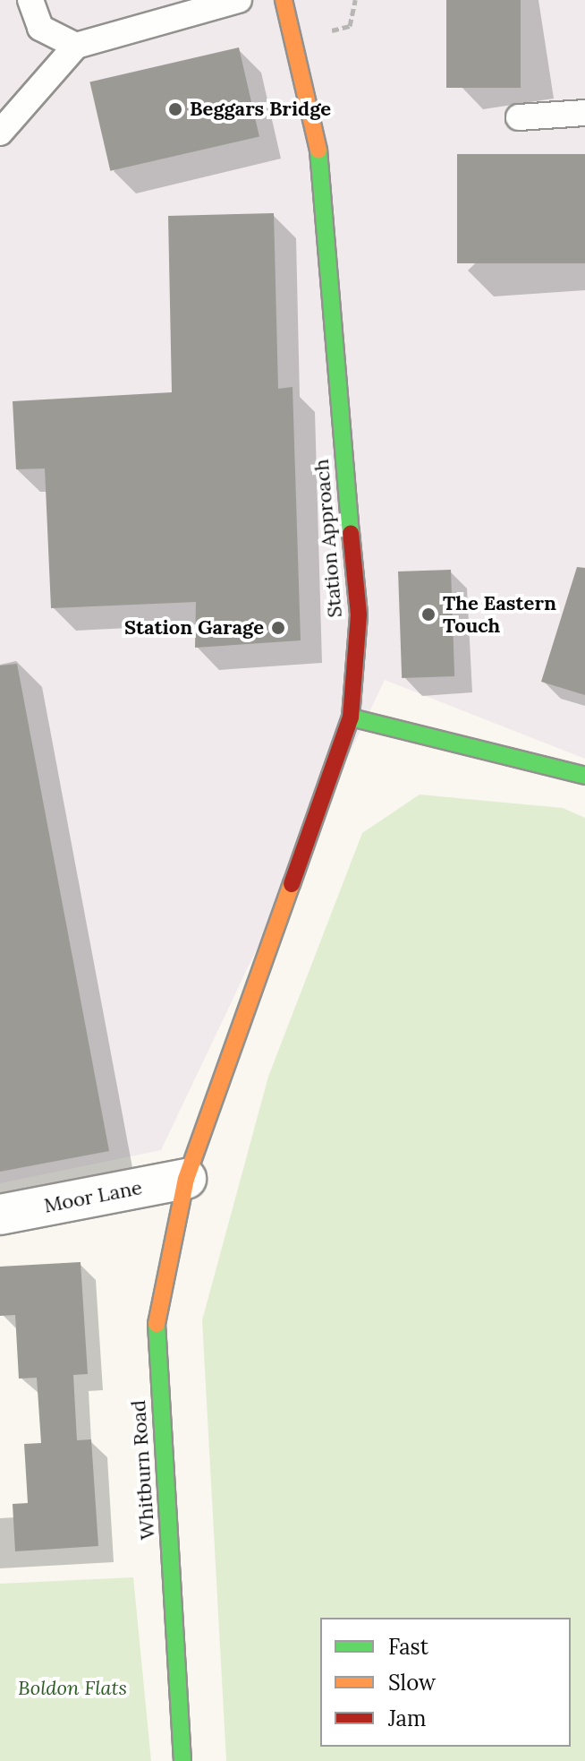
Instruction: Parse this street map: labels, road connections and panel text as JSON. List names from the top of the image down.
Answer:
{
  "streets": {
    "main road": ["Station Approach", "Whitburn Road"],
    "street": ["Moor Lane"]
  },
  "crossings": [
    ["Station Approach", "Moor Lane"],
    ["Station Approach", "Whitburn Road"],
    ["Moor Lane", "Whitburn Road"]
  ],
  "parks": ["Boldon Flats"],
  "places": ["Beggars Bridge", "The Eastern Touch", "Station Garage"],
  "legend": ["Fast", "Slow", "Jam"]
}
